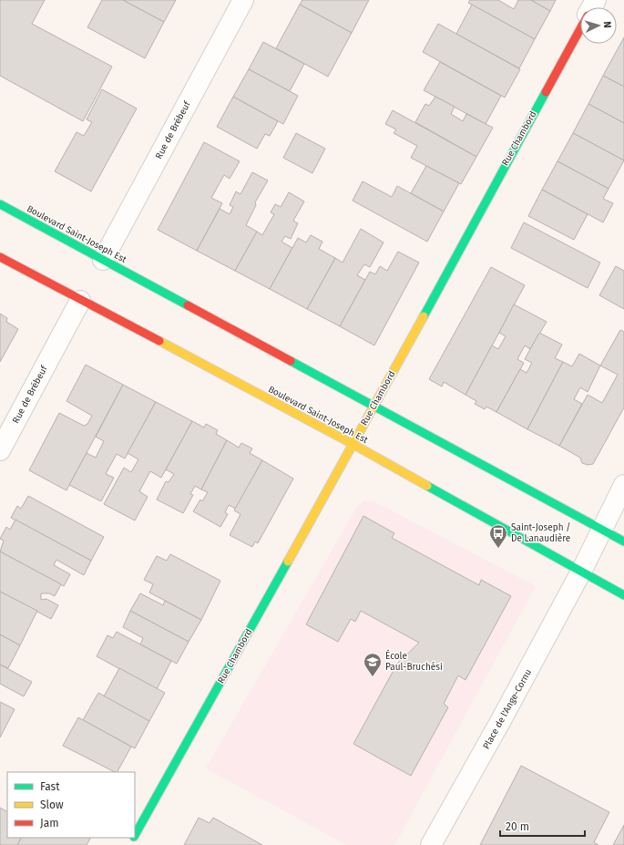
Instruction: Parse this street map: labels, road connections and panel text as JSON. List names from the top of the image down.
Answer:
{
  "streets": {
    "main road": ["Rue Chambord", "Boulevard Saint-Joseph Est"],
    "street": ["Rue de Brébeuf", "Place de l'Ange-Cornu"]
  },
  "crossings": [
    ["Rue de Brébeuf", "Boulevard Saint-Joseph Est"],
    ["Rue Chambord", "Boulevard Saint-Joseph Est"],
    ["Boulevard Saint-Joseph Est", "Place de l'Ange-Cornu"]
  ],
  "places": {
    "bus stop": ["Saint-Joseph / De Lanaudière"],
    "school or university": ["École Paul-Bruchési"]
  },
  "legend": ["Fast", "Slow", "Jam"],
  "scale_bar": "20 m",
  "north": "right"
}
